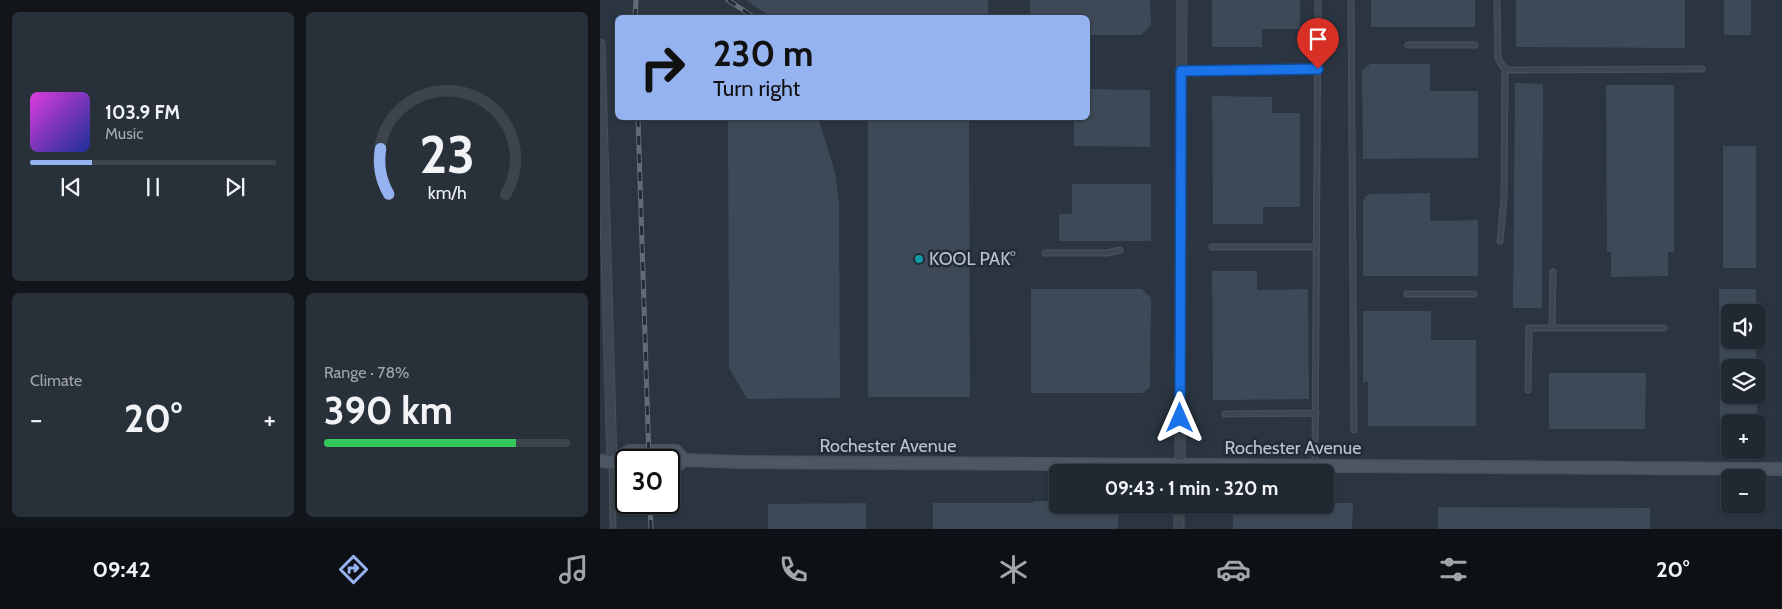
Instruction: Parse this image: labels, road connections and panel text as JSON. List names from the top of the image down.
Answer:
{
  "streets": {
    "main road": ["Rochester Avenue"]
  },
  "places": ["KOOL PAK°"],
  "page": {
    "turn": ["230 m", "Turn right"],
    "song": ["103.9 FM", "Music"],
    "tile": [
      "Climate",
      ["Range · 78%", "390 km"]
    ],
    "map_buttons": ["+", "−"],
    "heat": ["−", "20°", "+"],
    "limit": "30",
    "trip": "09:43 · 1 min · 320 m",
    "tabs": ["09:42", "20°"],
    "gauge": ["23", "km/h"]
  }
}
